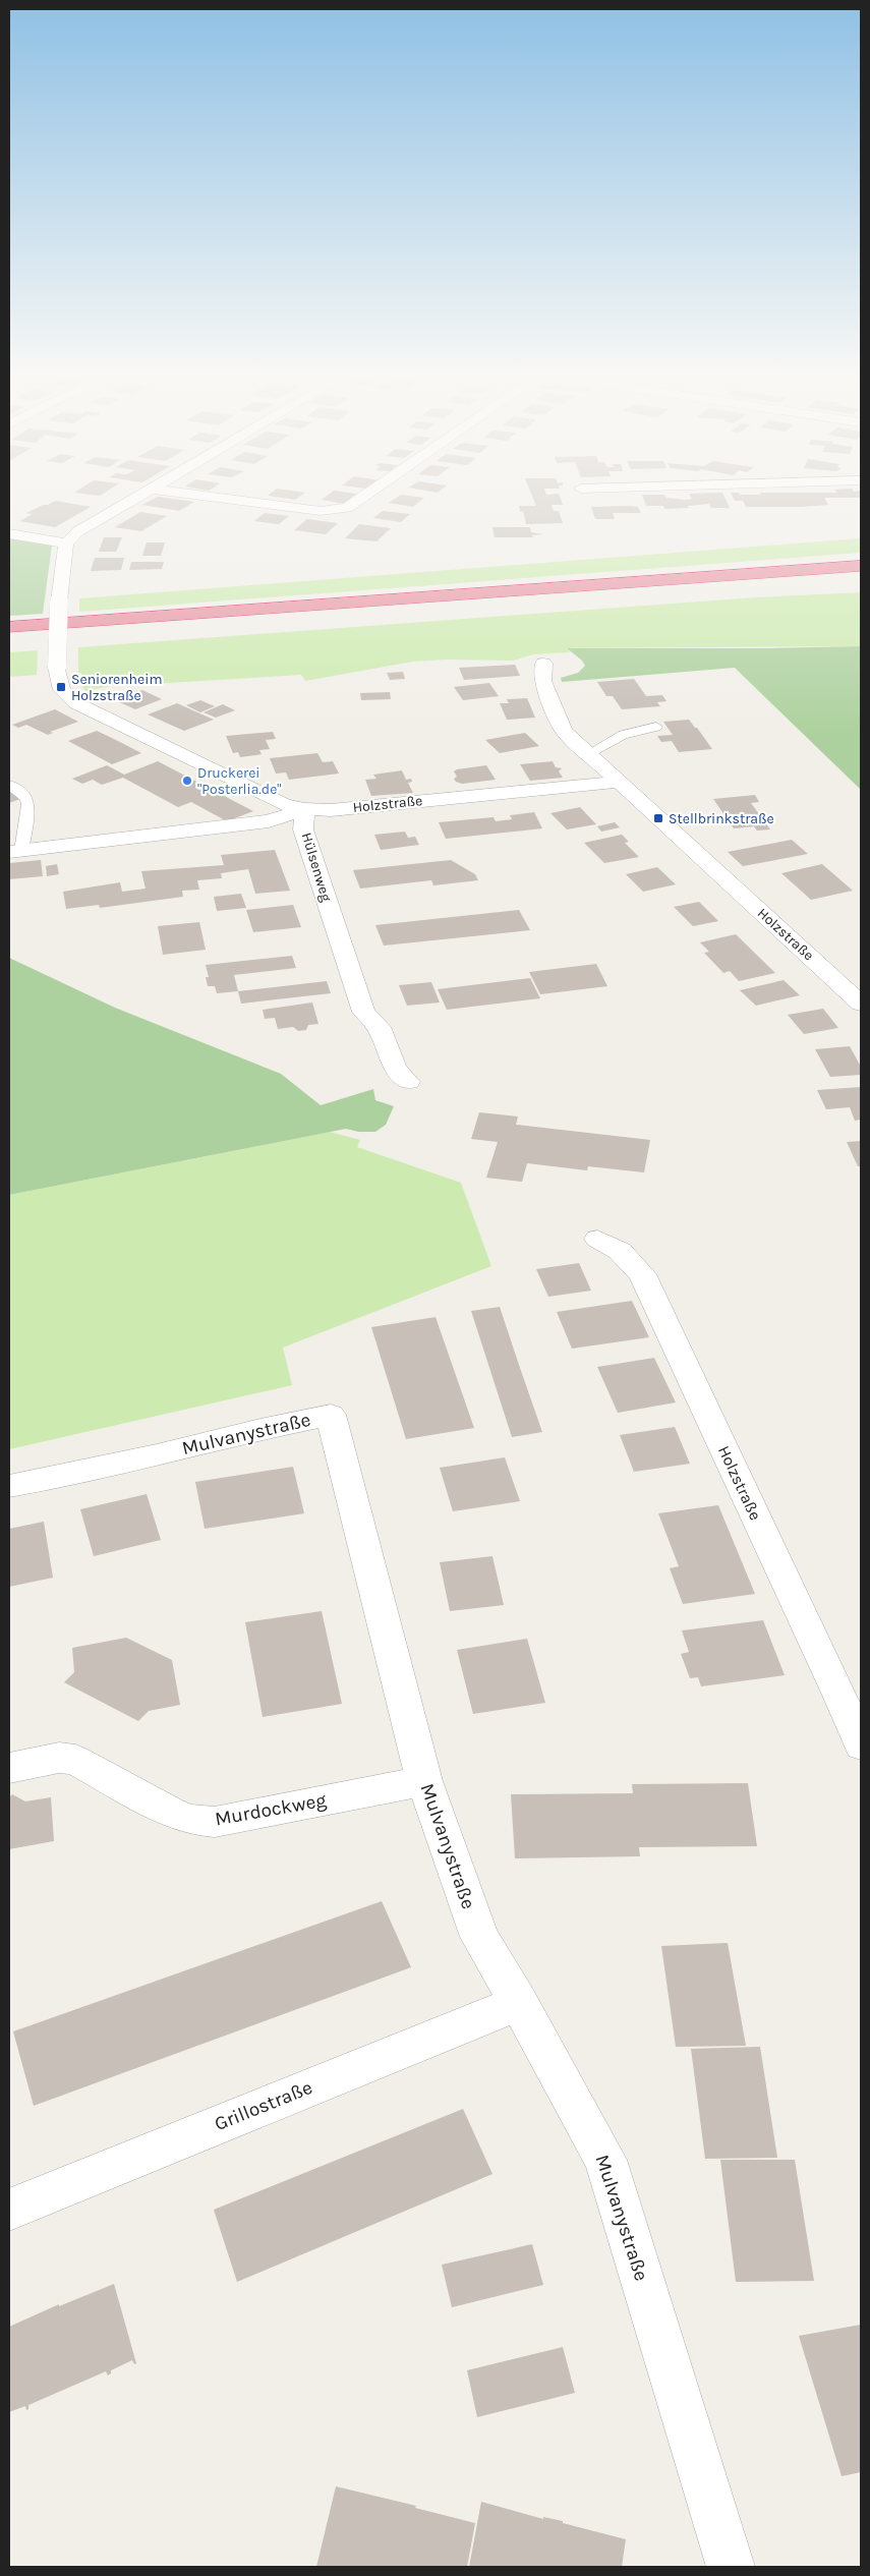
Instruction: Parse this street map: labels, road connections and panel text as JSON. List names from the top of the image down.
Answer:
{
  "streets": {
    "street": [
      "Holzstraße",
      "Hülsenweg",
      "Mulvanystraße",
      "Murdockweg",
      "Grillostraße"
    ]
  },
  "crossings": [
    ["Holzstraße", "Hülsenweg"],
    ["Mulvanystraße", "Murdockweg"],
    ["Mulvanystraße", "Grillostraße"]
  ],
  "places": {
    "transit": ["Seniorenheim Holzstraße", "Stellbrinkstraße"],
    "other": ["Druckerei \"Posterlia.de\""]
  }
}
